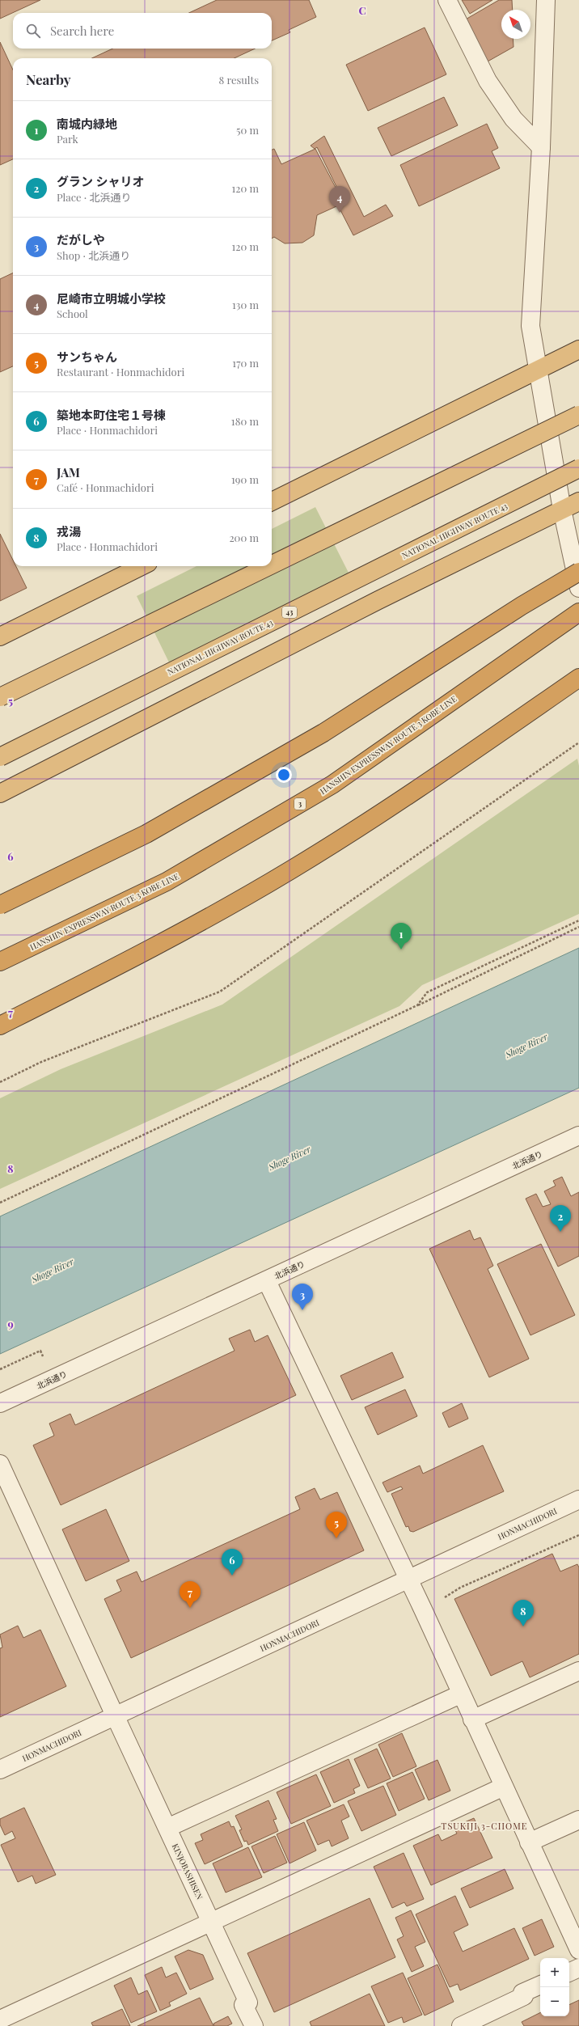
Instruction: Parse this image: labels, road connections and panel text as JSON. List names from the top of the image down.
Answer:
{
  "streets": {
    "highway": [
      "NATIONAL HIGHWAY ROUTE 43",
      "43",
      "HANSHIN EXPRESSWAY ROUTE 3 KOBE LINE",
      "3"
    ],
    "street": ["北浜通り", "HONMACHIDORI", "KINJOBASHISEN"]
  },
  "crossings": [
    ["HONMACHIDORI", "KINJOBASHISEN"]
  ],
  "districts": ["TSUKIJI 3-CHOME"],
  "water": ["Shoge River"],
  "north": "top left",
  "page": {
    "search": "Search here",
    "heading": ["Nearby", "8 results"],
    "list": [
      {
        "mark": "1",
        "name": "南城内緑地",
        "note": "Park",
        "value": "50 m"
      },
      {
        "mark": "2",
        "name": "グラン シャリオ",
        "note": "Place · 北浜通り",
        "value": "120 m"
      },
      {
        "mark": "3",
        "name": "だがしや",
        "note": "Shop · 北浜通り",
        "value": "120 m"
      },
      {
        "mark": "4",
        "name": "尼崎市立明城小学校",
        "note": "School",
        "value": "130 m"
      },
      {
        "mark": "5",
        "name": "サンちゃん",
        "note": "Restaurant · Honmachidori",
        "value": "170 m"
      },
      {
        "mark": "6",
        "name": "築地本町住宅１号棟",
        "note": "Place · Honmachidori",
        "value": "180 m"
      },
      {
        "mark": "7",
        "name": "JAM",
        "note": "Café · Honmachidori",
        "value": "190 m"
      },
      {
        "mark": "8",
        "name": "戎湯",
        "note": "Place · Honmachidori",
        "value": "200 m"
      }
    ],
    "pins": [
      "4",
      "1",
      "2",
      "3",
      "5",
      "6",
      "7",
      "8"
    ],
    "map_buttons": ["+", "−"]
  },
  "grid": {
    "columns": ["C"],
    "rows": [
      "5",
      "6",
      "7",
      "8",
      "9"
    ]
  }
}
